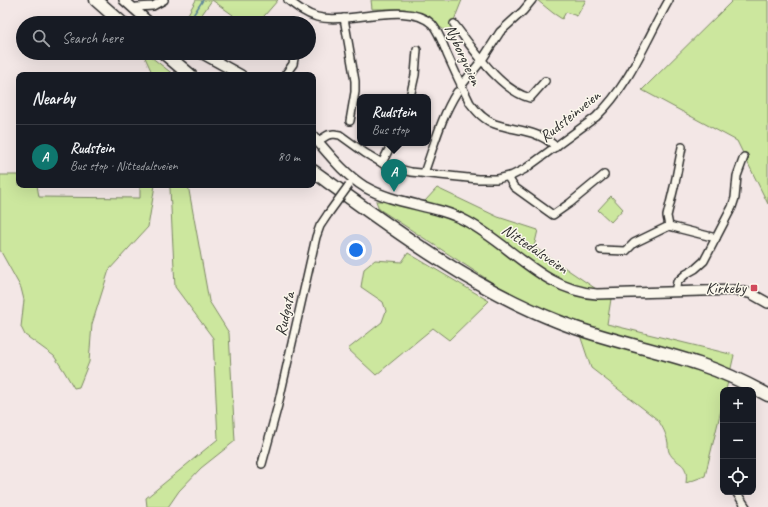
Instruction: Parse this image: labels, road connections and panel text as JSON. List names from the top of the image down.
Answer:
{
  "streets": {
    "main road": ["Nittedalsveien"],
    "street": ["Nyborgveien", "Rudsteinveien", "Rudgata"]
  },
  "crossings": [
    ["Nyborgveien", "Rudsteinveien"],
    ["Nittedalsveien", "Rudgata"]
  ],
  "places": {
    "transit": ["Kirkeby"]
  },
  "page": {
    "search": "Search here",
    "heading": "Nearby",
    "popup": ["Rudstein", "Bus stop"],
    "list": [
      {
        "mark": "A",
        "name": "Rudstein",
        "note": "Bus stop · Nittedalsveien",
        "value": "80 m"
      }
    ],
    "pins": "A",
    "map_buttons": ["+", "−"]
  }
}
